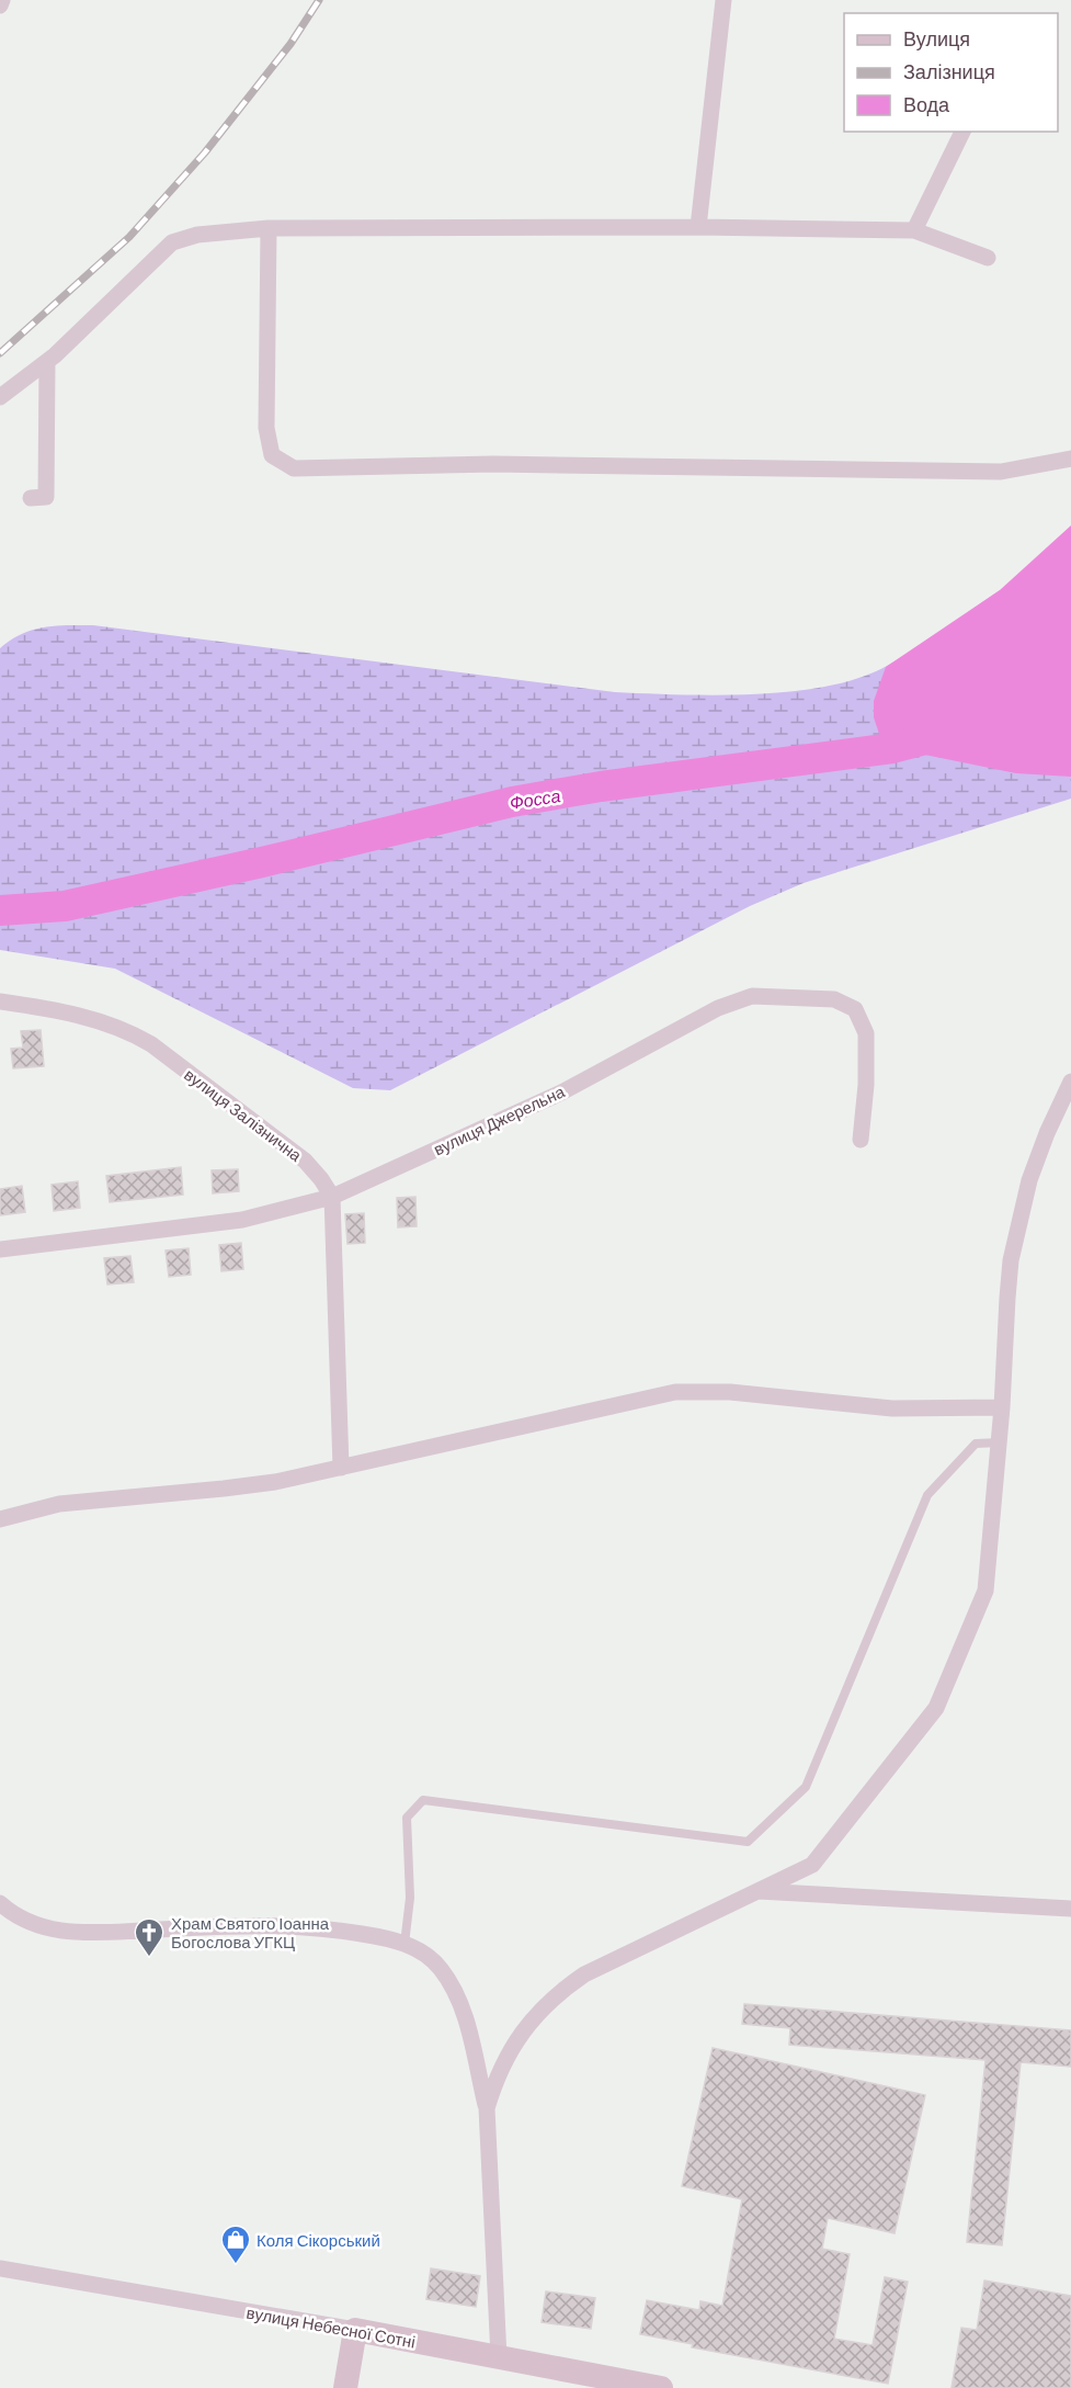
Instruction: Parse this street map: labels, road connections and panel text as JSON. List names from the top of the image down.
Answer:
{
  "streets": {
    "street": ["вулиця Залізнична", "вулиця Джерельна", "вулиця Небесної Сотні"]
  },
  "crossings": [
    ["вулиця Залізнична", "вулиця Джерельна"]
  ],
  "water": ["Фосса"],
  "places": {
    "church": ["Храм Святого Іоанна Богослова УГКЦ"],
    "shop": ["Коля Сікорський"]
  },
  "legend": ["Вулиця", "Залізниця", "Вода"]
}
